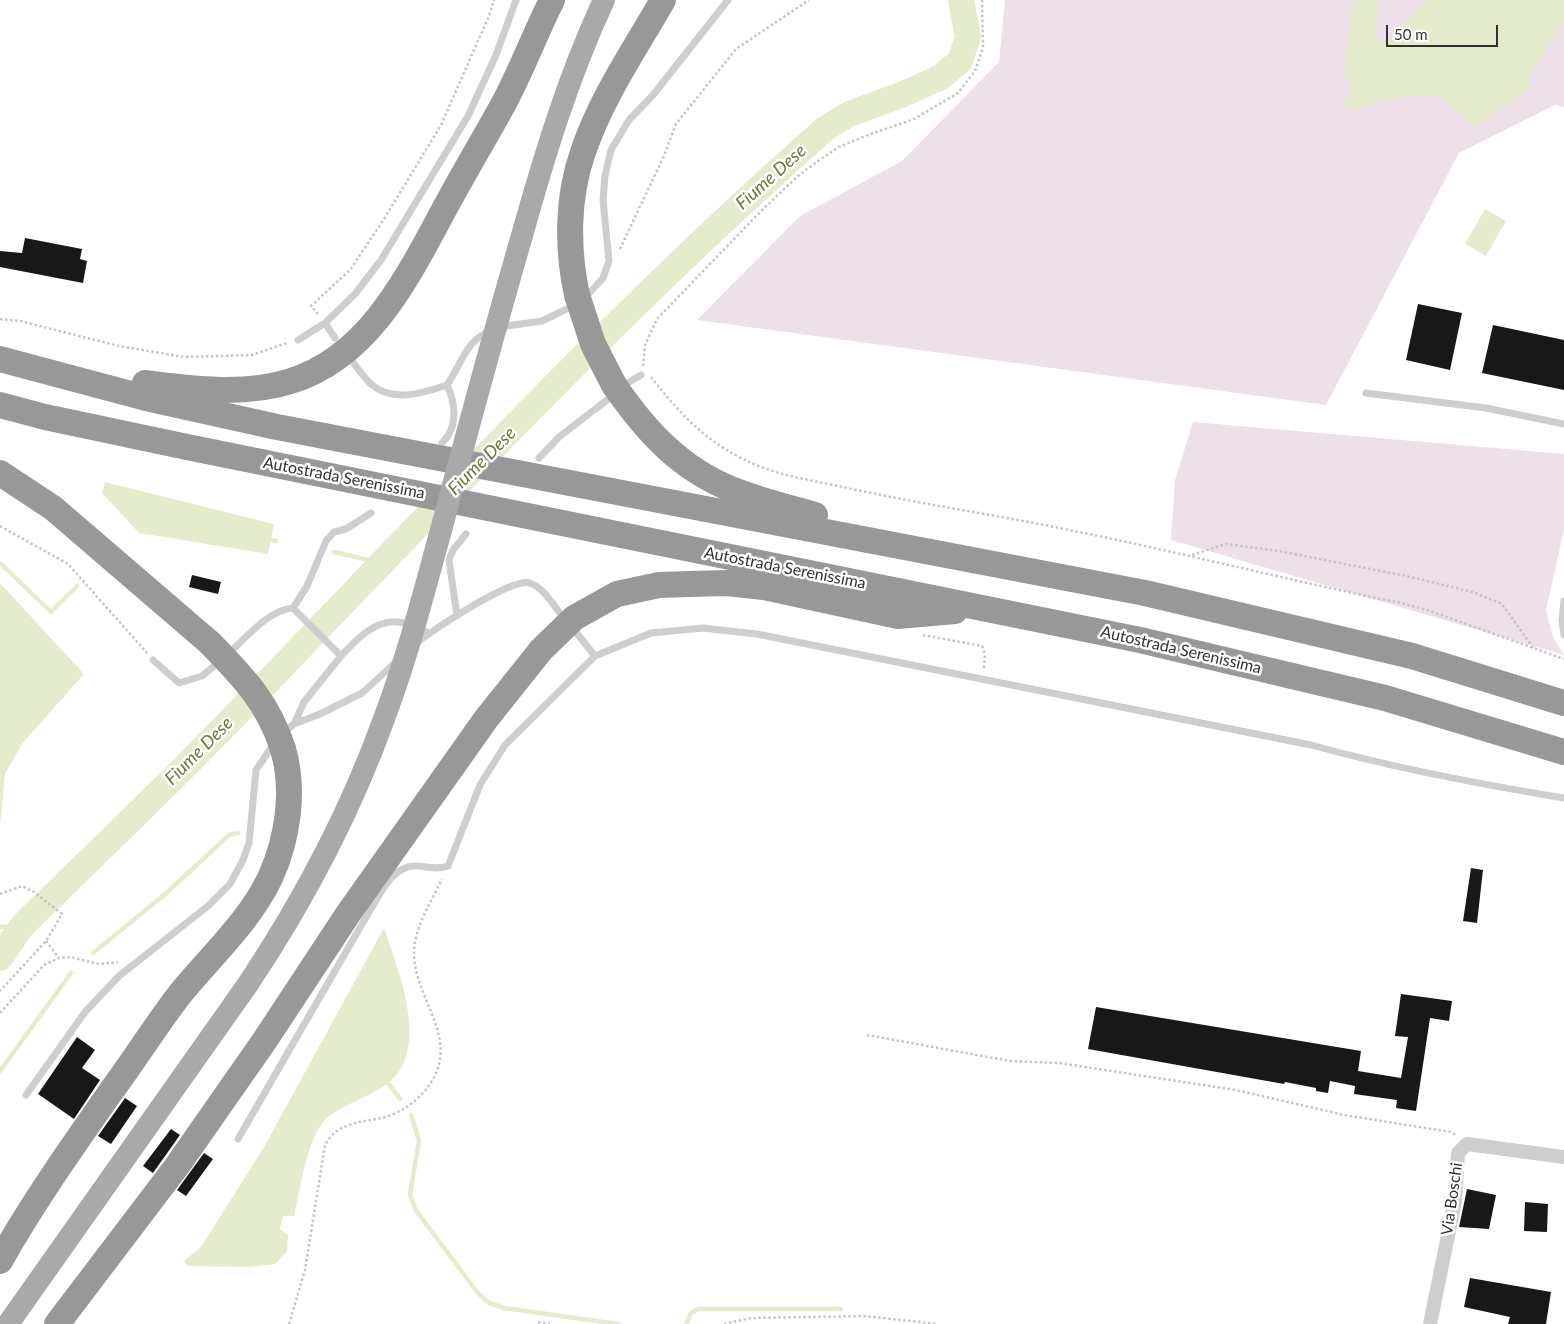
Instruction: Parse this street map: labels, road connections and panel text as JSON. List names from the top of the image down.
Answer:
{
  "streets": {
    "highway": ["Autostrada Serenissima"],
    "street": ["Via Boschi"]
  },
  "water": ["Fiume Dese"],
  "scale_bar": "50 m"
}
